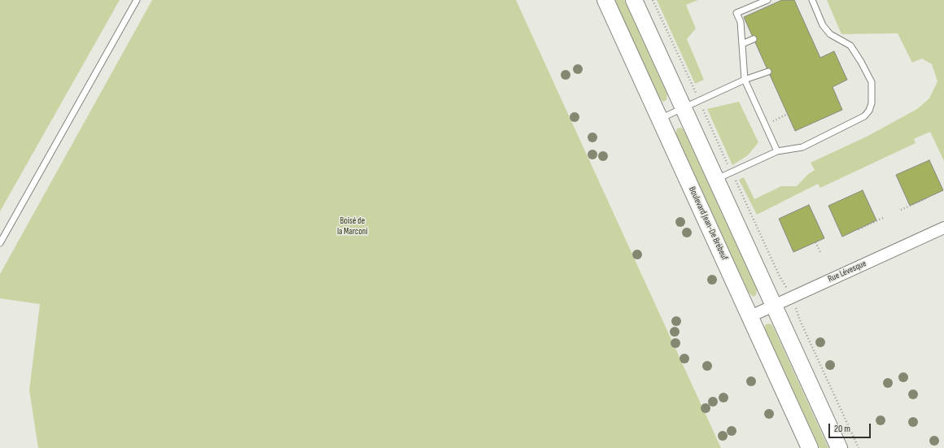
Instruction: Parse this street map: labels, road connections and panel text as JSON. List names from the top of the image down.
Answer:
{
  "streets": {
    "main road": ["Boulevard Jean-De Brébeuf"],
    "street": ["Rue Lévesque"]
  },
  "crossings": [
    ["Boulevard Jean-De Brébeuf", "Rue Lévesque"]
  ],
  "parks": ["Boisé de la Marconi"],
  "scale_bar": "20 m"
}
